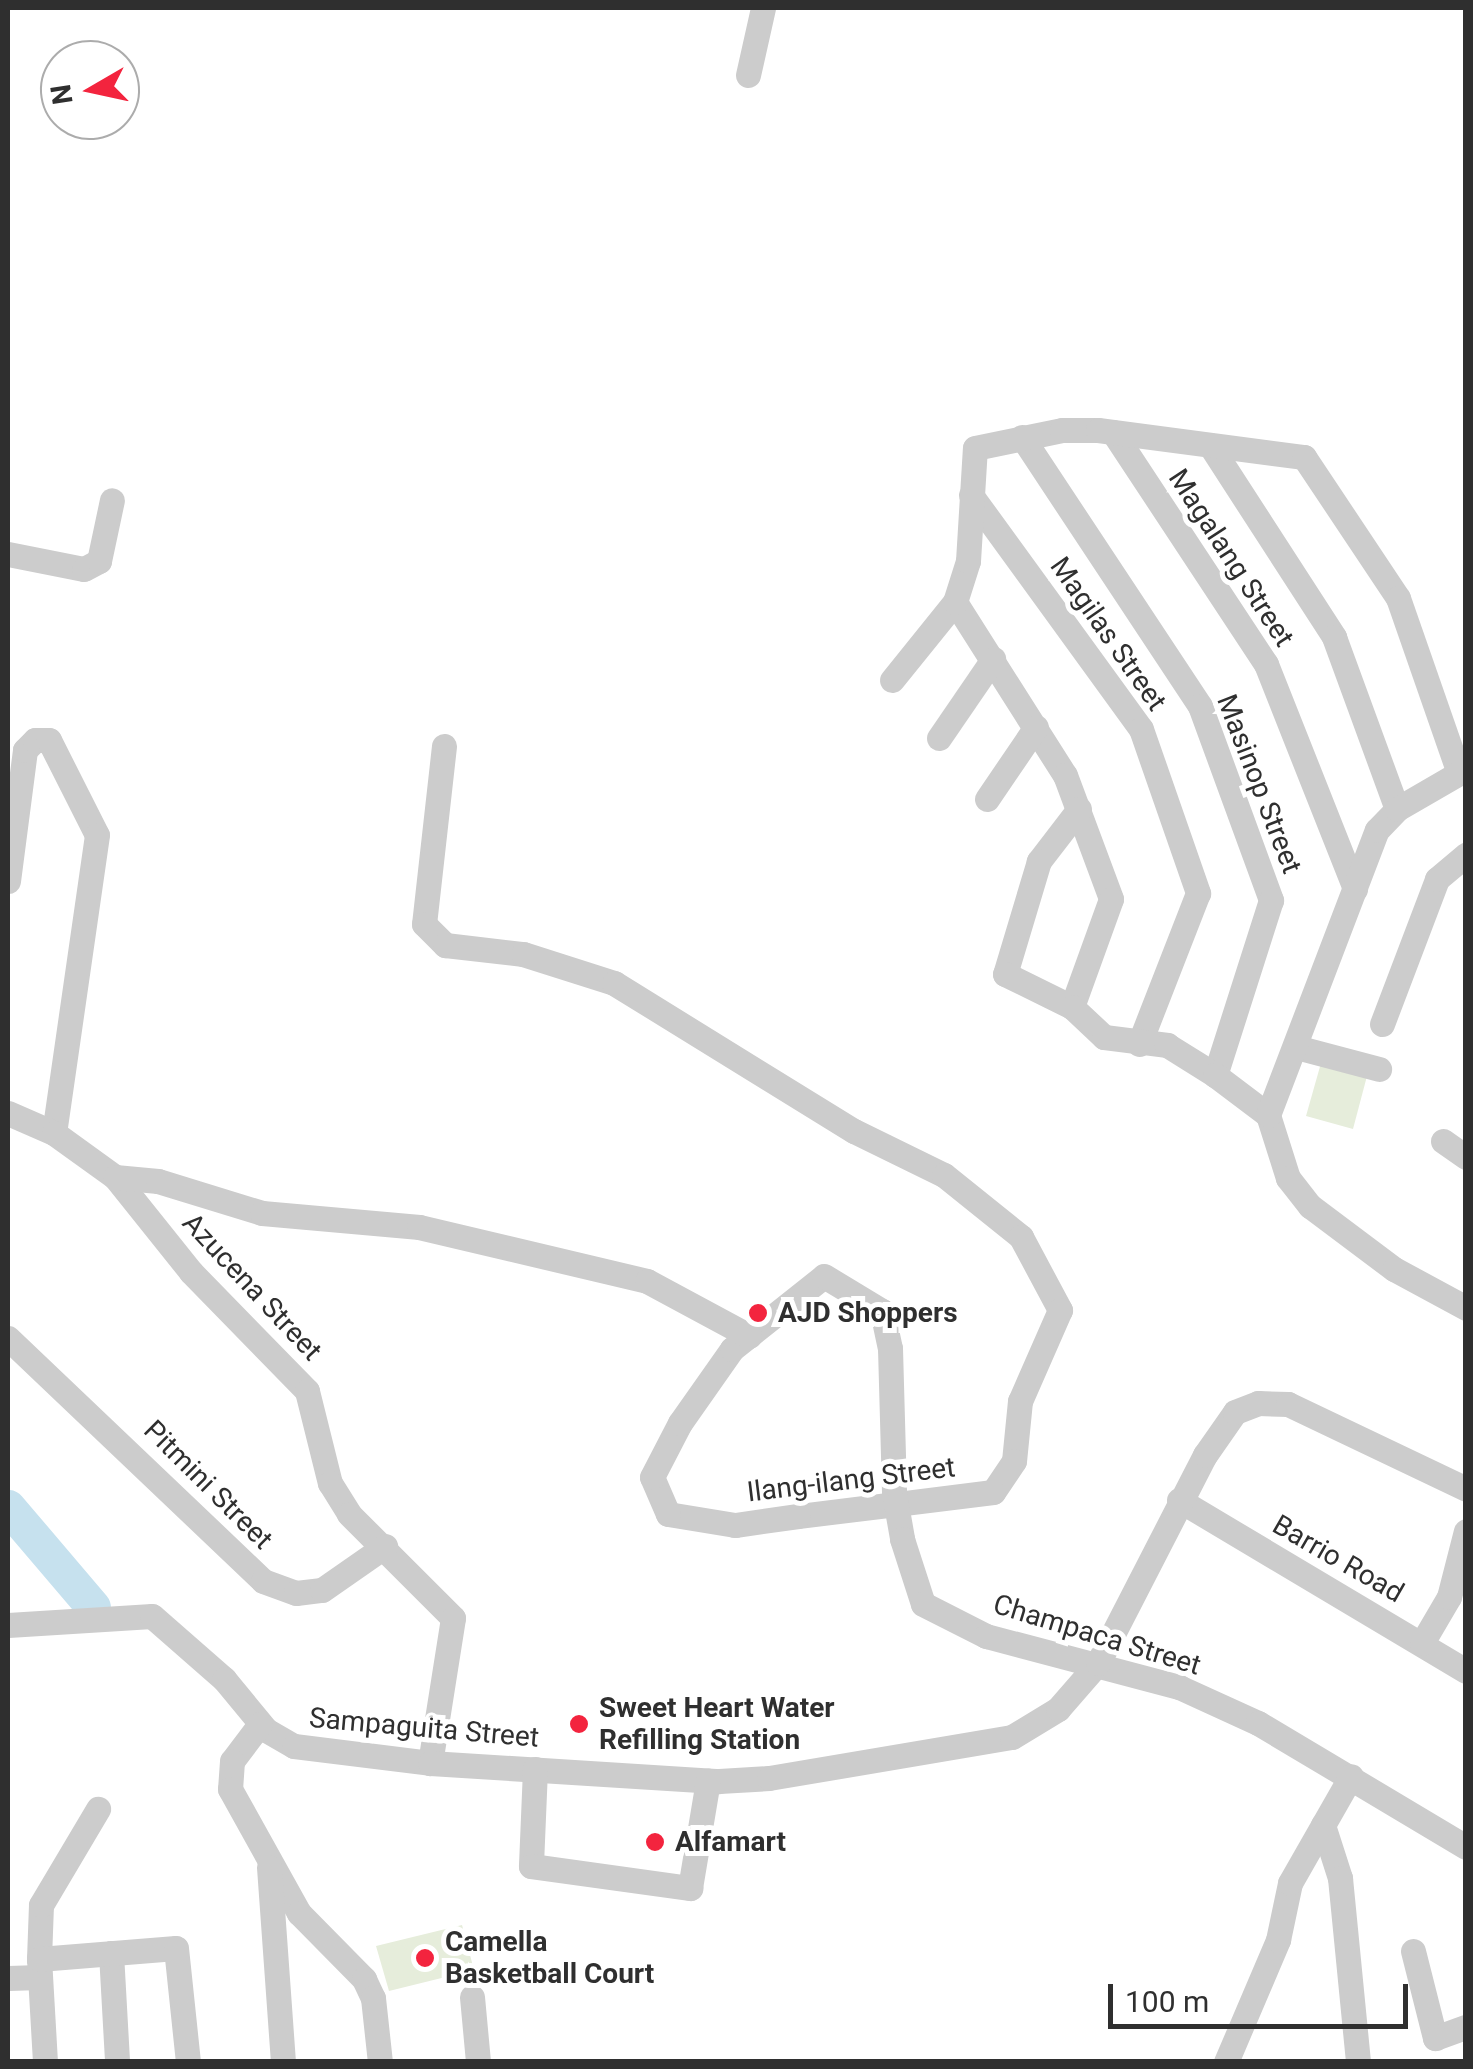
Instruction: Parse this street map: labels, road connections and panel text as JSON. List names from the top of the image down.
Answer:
{
  "streets": {
    "street": [
      "Magalang Street",
      "Magilas Street",
      "Masinop Street",
      "Azucena Street",
      "Ilang-ilang Street",
      "Pitmini Street",
      "Barrio Road",
      "Champaca Street",
      "Sampaguita Street"
    ]
  },
  "crossings": [
    ["Azucena Street", "Pitmini Street"],
    ["Azucena Street", "Sampaguita Street"],
    ["Ilang-ilang Street", "Champaca Street"],
    ["Barrio Road", "Sampaguita Street"],
    ["Champaca Street", "Sampaguita Street"]
  ],
  "places": [
    "AJD Shoppers",
    "Sweet Heart Water Refilling Station",
    "Alfamart",
    "Camella Basketball Court"
  ],
  "scale_bar": "100 m",
  "north": "left"
}
